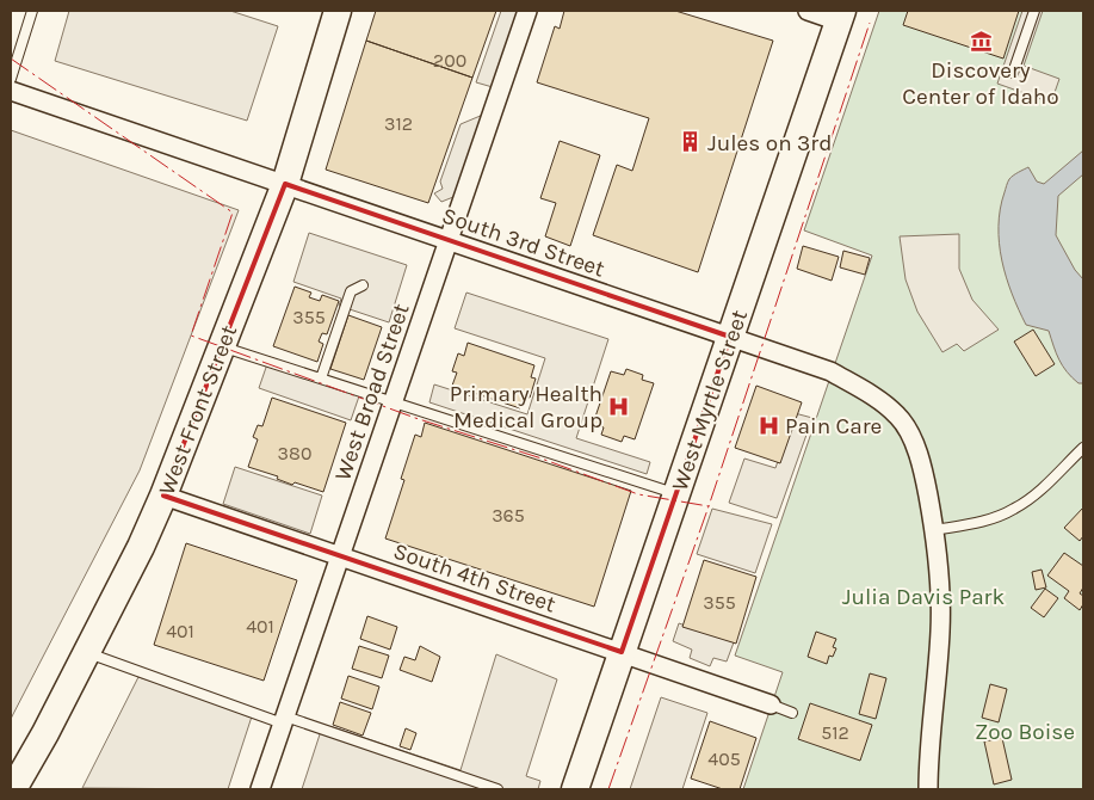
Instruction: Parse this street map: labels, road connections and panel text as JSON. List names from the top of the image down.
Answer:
{
  "streets": {
    "main road": ["West Myrtle Street", "West Front Street"],
    "street": ["South 3rd Street", "West Broad Street", "South 4th Street"]
  },
  "crossings": [
    ["South 3rd Street", "West Broad Street"],
    ["South 3rd Street", "West Myrtle Street"],
    ["South 3rd Street", "West Front Street"],
    ["West Broad Street", "South 4th Street"],
    ["West Myrtle Street", "South 4th Street"],
    ["West Front Street", "South 4th Street"]
  ],
  "parks": ["Julia Davis Park", "Zoo Boise"],
  "places": {
    "museum": ["Discovery Center of Idaho"],
    "building": ["Jules on 3rd"],
    "hospital": ["Primary Health Medical Group", "Pain Care"]
  },
  "house_numbers": [
    "200",
    "312",
    "355",
    "380",
    "365",
    "355",
    "401",
    "401",
    "512",
    "405"
  ]
}
